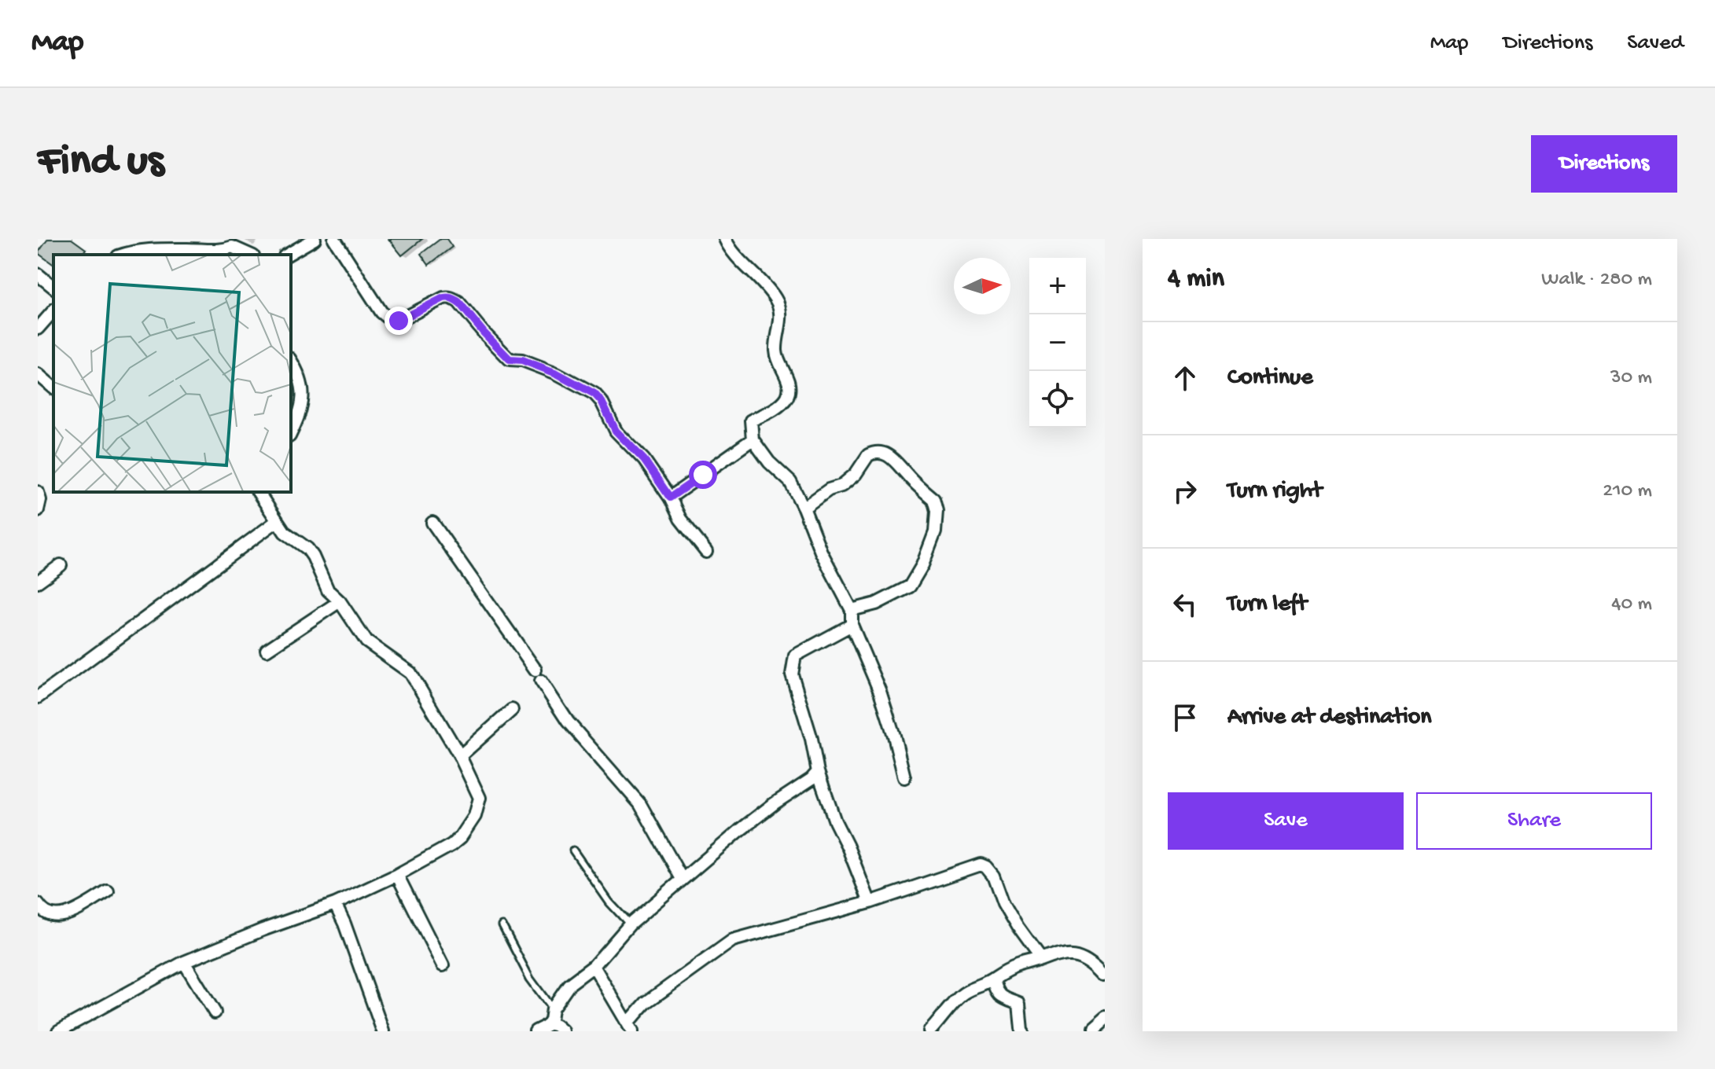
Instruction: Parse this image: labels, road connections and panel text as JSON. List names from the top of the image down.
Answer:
{
  "north": "right",
  "page": {
    "header": "Map",
    "nav": ["Map", "Directions", "Saved"],
    "buttons": [
      "Directions",
      ["Save", "Share"]
    ],
    "title": "Find us",
    "heading": ["4 min", "Walk · 280 m"],
    "map_buttons": ["+", "−"],
    "list": [
      ["Continue", "30 m"],
      ["Turn right", "210 m"],
      ["Turn left", "40 m"],
      "Arrive at destination"
    ]
  }
}
